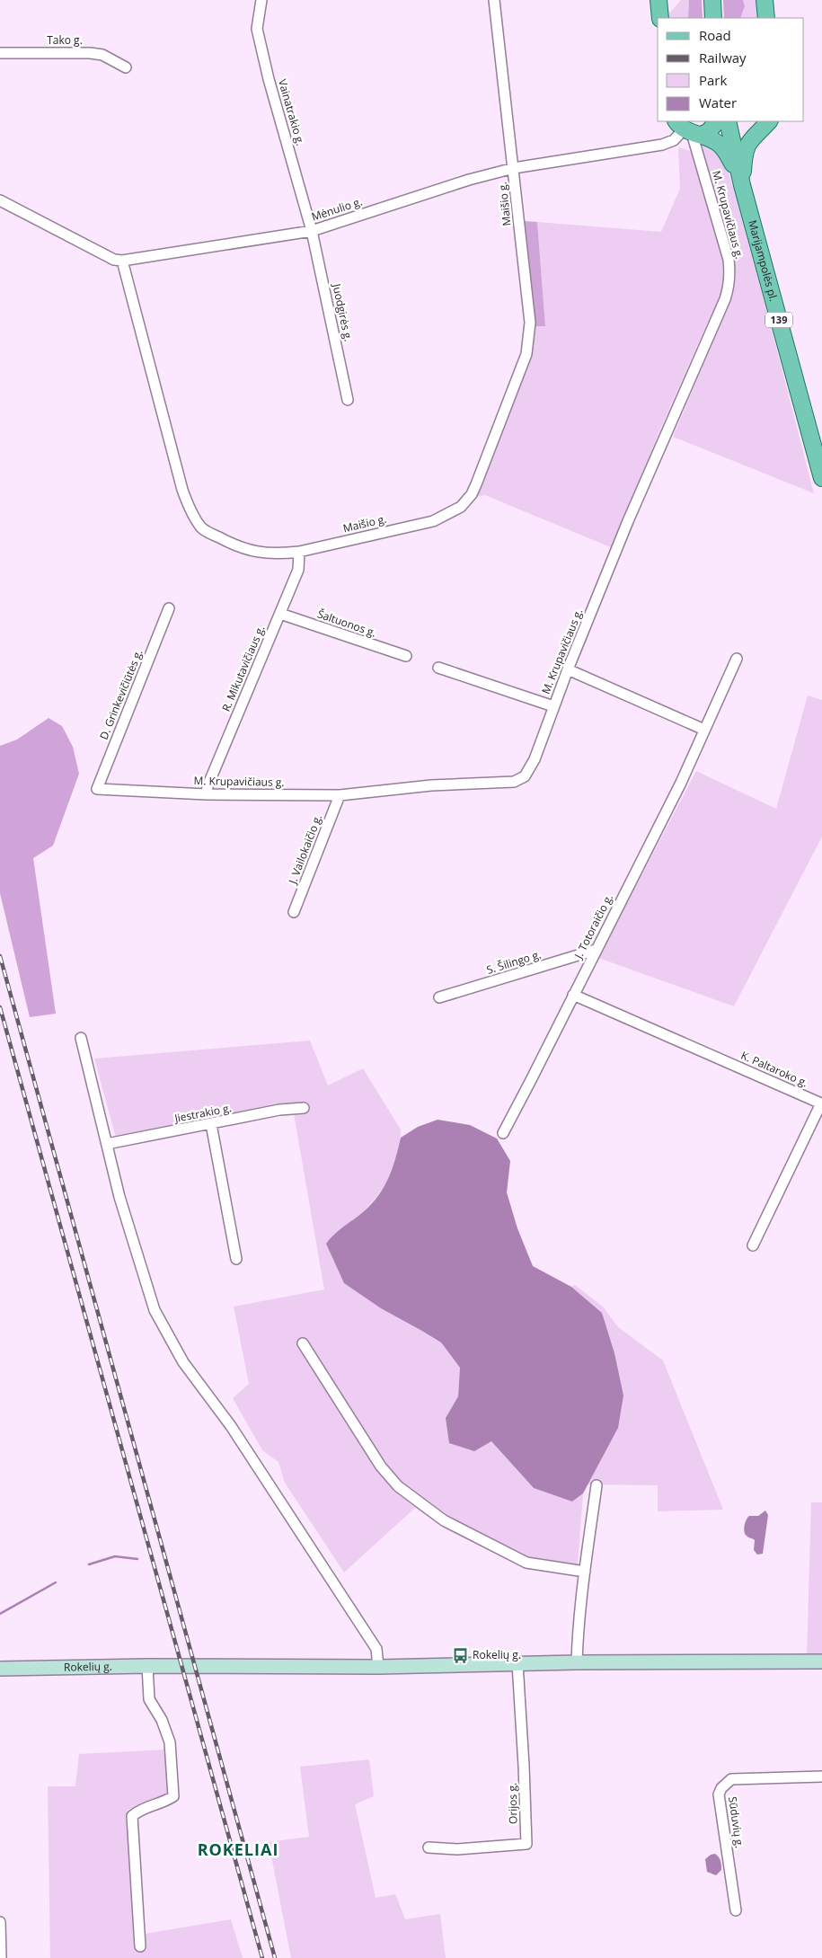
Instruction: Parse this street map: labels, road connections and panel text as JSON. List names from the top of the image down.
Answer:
{
  "streets": {
    "main road": ["Marijampolės pl.", "139", "Rokelių g."],
    "street": [
      "Tako g.",
      "Vainatrakio g.",
      "Maišio g.",
      "Mėnulio g.",
      "M. Krupavičiaus g.",
      "Juodgirės g.",
      "Šaltuonos g.",
      "R. Mikutavičiaus g.",
      "D. Grinkevičiūtės g.",
      "J. Vailokaičio g.",
      "J. Totoraičio g.",
      "S. Šilingo g.",
      "K. Paltaroko g.",
      "Jiestrakio g.",
      "Orijos g.",
      "Sūduvių g."
    ]
  },
  "crossings": [
    ["Vainatrakio g.", "Mėnulio g."],
    ["Vainatrakio g.", "Juodgirės g."],
    ["Maišio g.", "Mėnulio g."],
    ["Maišio g.", "R. Mikutavičiaus g."],
    ["Mėnulio g.", "M. Krupavičiaus g."],
    ["Mėnulio g.", "Juodgirės g."],
    ["M. Krupavičiaus g.", "R. Mikutavičiaus g."],
    ["M. Krupavičiaus g.", "D. Grinkevičiūtės g."],
    ["M. Krupavičiaus g.", "J. Vailokaičio g."],
    ["Šaltuonos g.", "R. Mikutavičiaus g."],
    ["J. Totoraičio g.", "S. Šilingo g."],
    ["J. Totoraičio g.", "K. Paltaroko g."],
    ["Rokelių g.", "Orijos g."]
  ],
  "districts": ["ROKELIAI"],
  "places": {
    "bus stop": ["Rokelių g."]
  },
  "legend": [
    "Road",
    "Railway",
    "Park",
    "Water"
  ]
}
